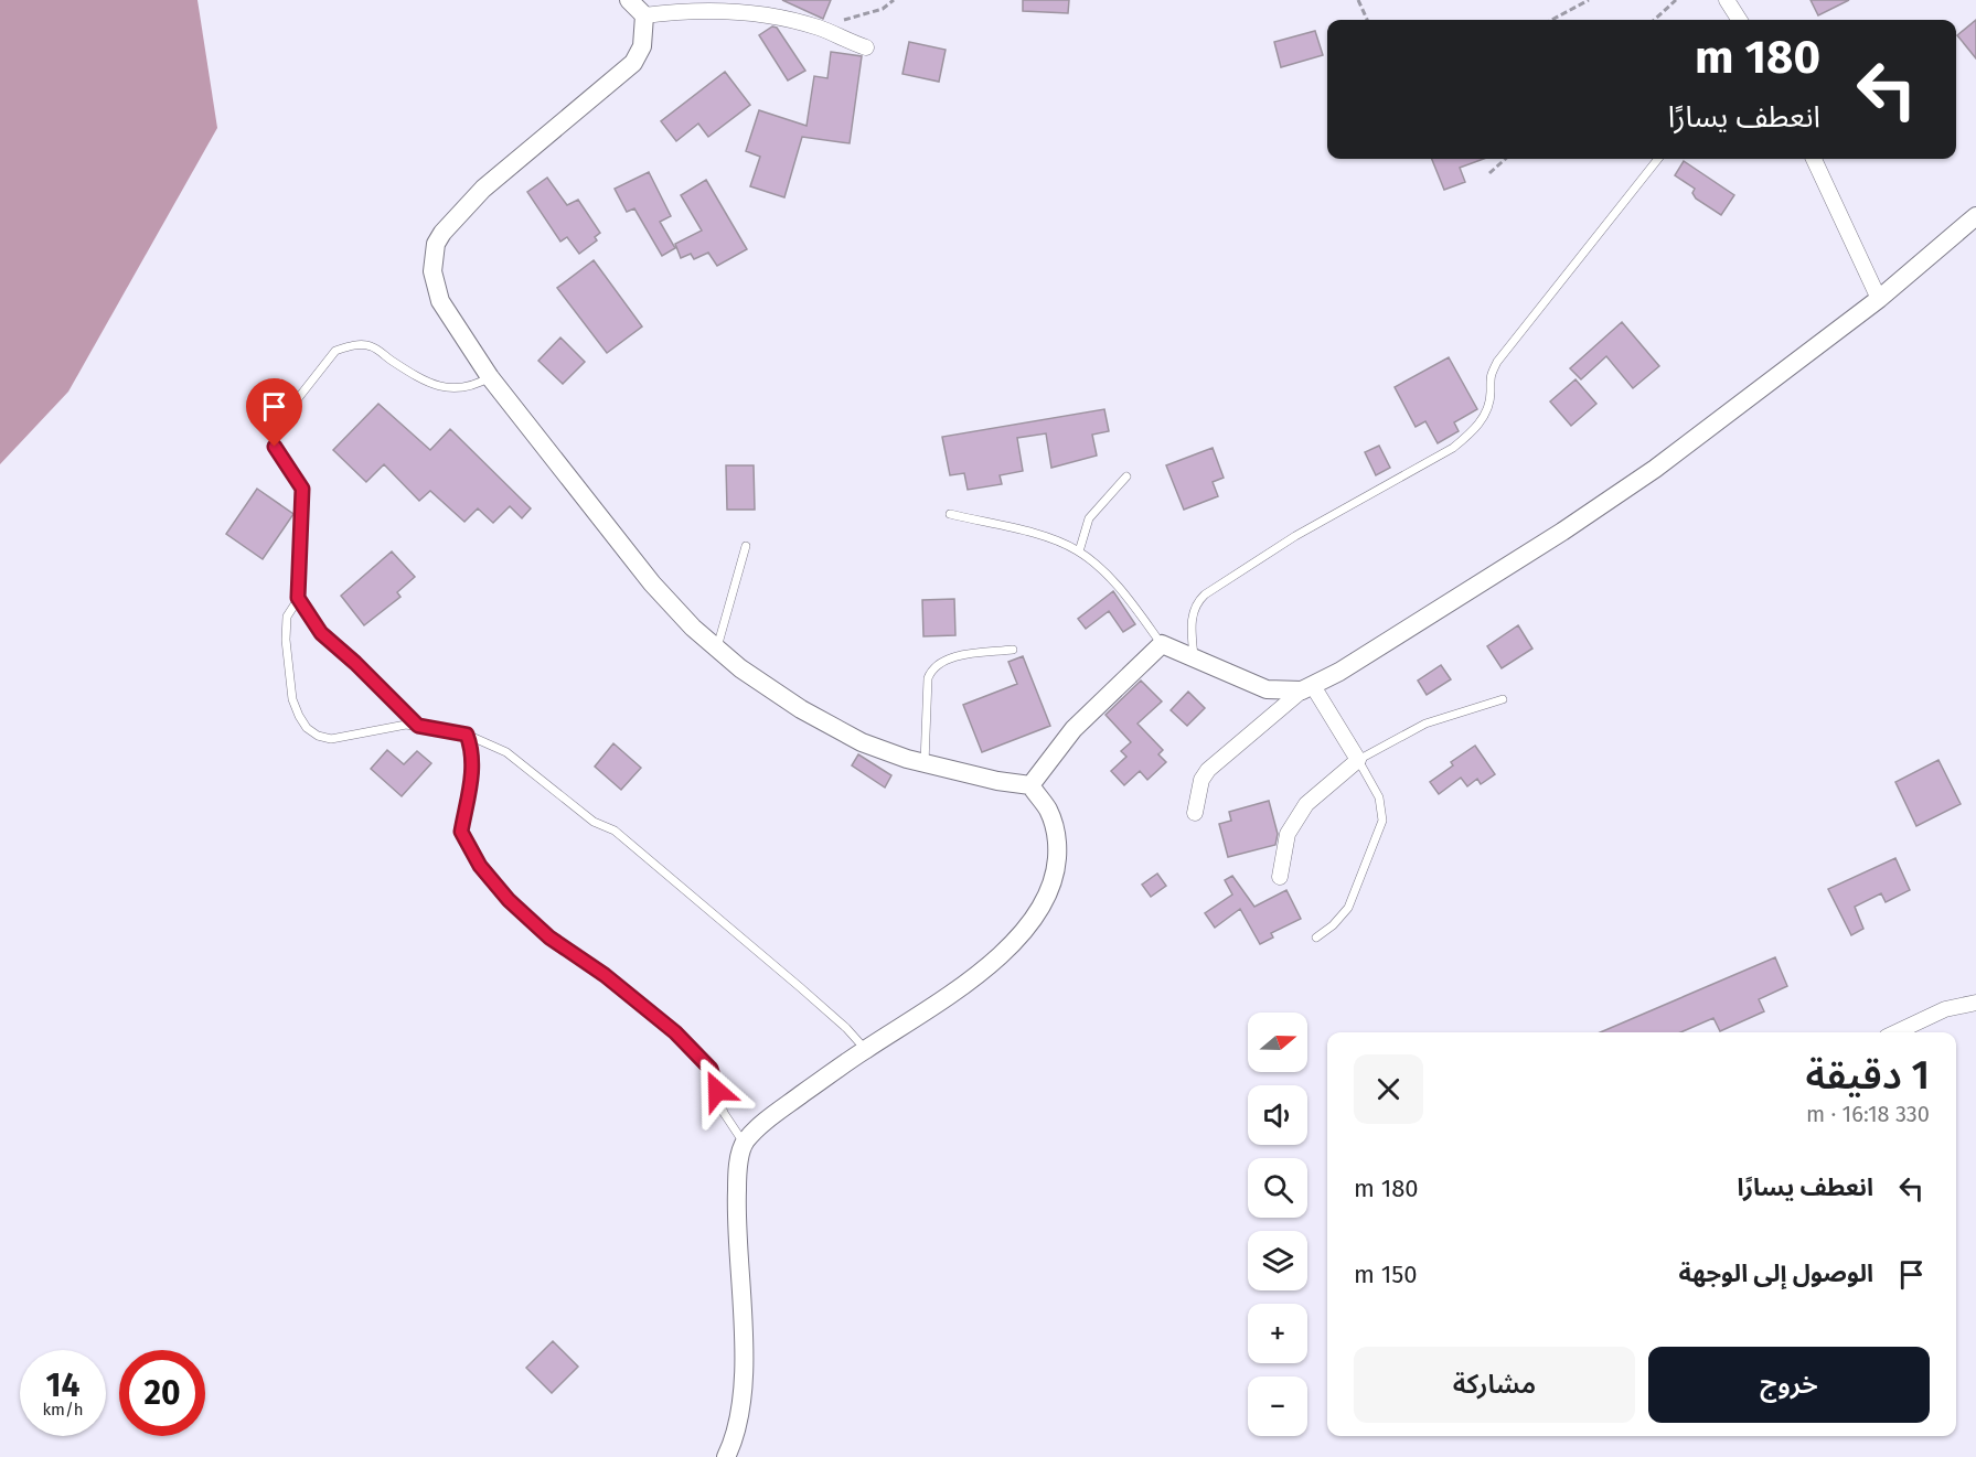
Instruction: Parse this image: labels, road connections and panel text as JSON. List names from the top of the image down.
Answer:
{
  "north": "right",
  "page": {
    "turn": ["180 m", "انعطف يسارًا"],
    "map_buttons": ["+", "−"],
    "heading": ["1 دقيقة", "330 m · 16:18"],
    "list": [
      {
        "name": "انعطف يسارًا",
        "value": "180 m"
      },
      {
        "name": "الوصول إلى الوجهة",
        "value": "150 m"
      }
    ],
    "buttons": ["خروج", "مشاركة"],
    "speed": "14 km/h",
    "limit": "20"
  }
}
